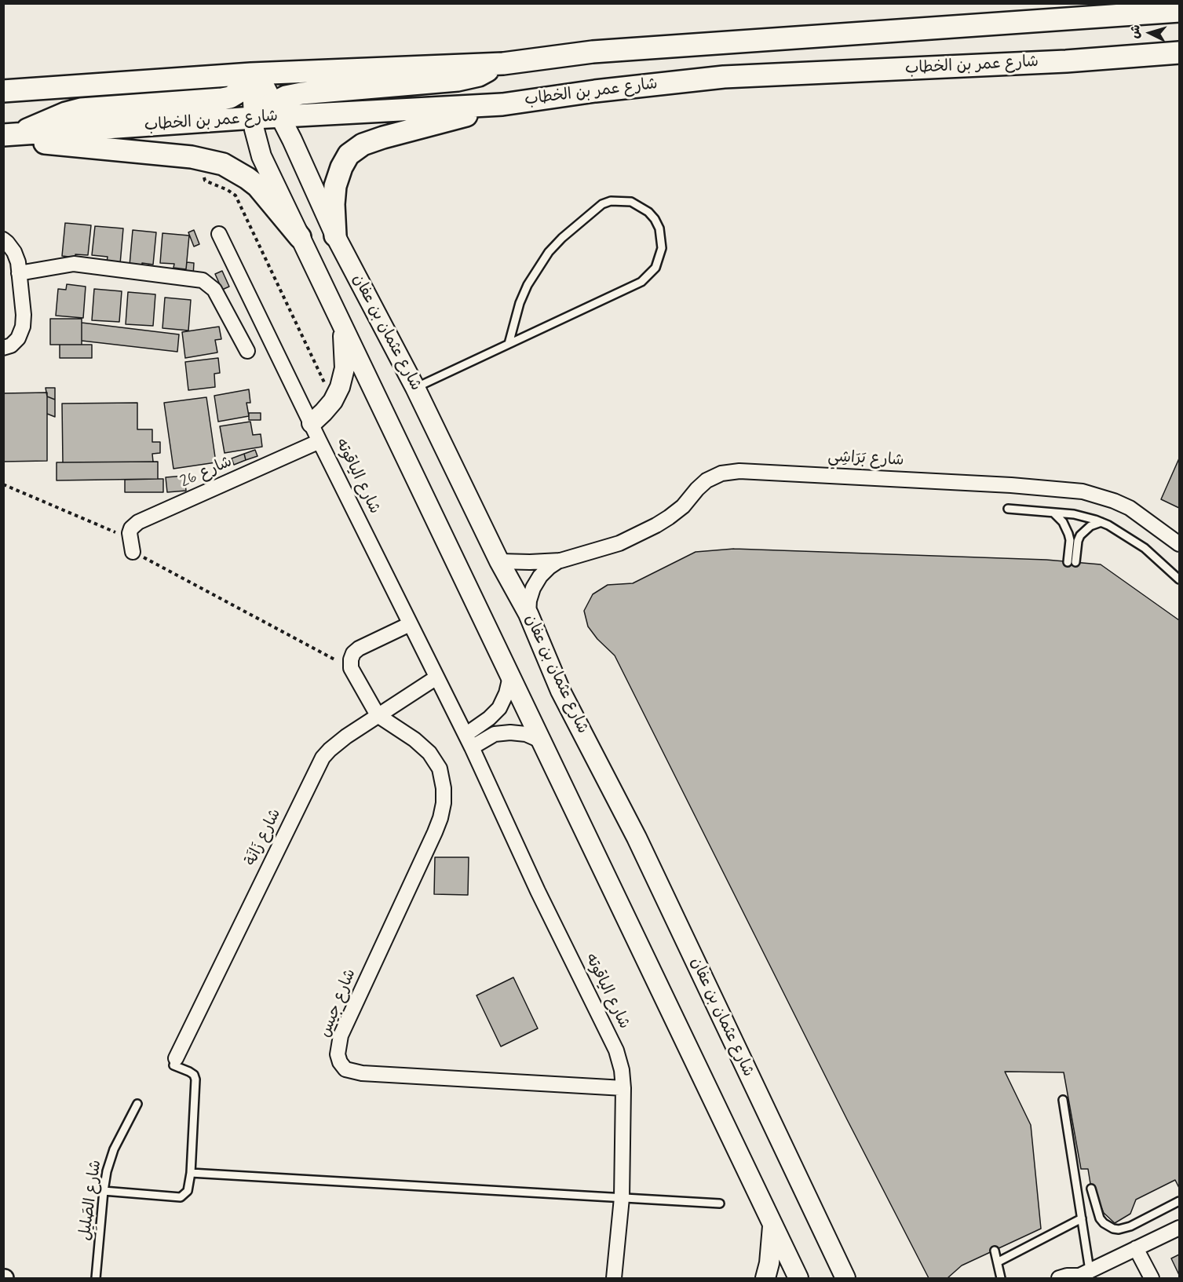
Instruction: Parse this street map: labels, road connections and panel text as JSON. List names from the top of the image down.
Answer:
{
  "streets": {
    "main road": ["شارع عمر بن الخطاب", "شارع عثمان بن عفان"],
    "street": [
      "شارع بَرَاشِي",
      "شارع 26",
      "شارع الياقوته",
      "شارع زَانَة",
      "شارع جيس"
    ],
    "lane": ["شارع الصَليِل"]
  },
  "crossings": [
    ["شارع عمر بن الخطاب", "شارع عثمان بن عفان"],
    ["شارع عثمان بن عفان", "شارع بَرَاشِي"],
    ["شارع 26", "شارع الياقوته"],
    ["شارع الياقوته", "شارع زَانَة"],
    ["شارع الياقوته", "شارع جيس"],
    ["شارع زَانَة", "شارع جيس"]
  ],
  "north": "left"
}
